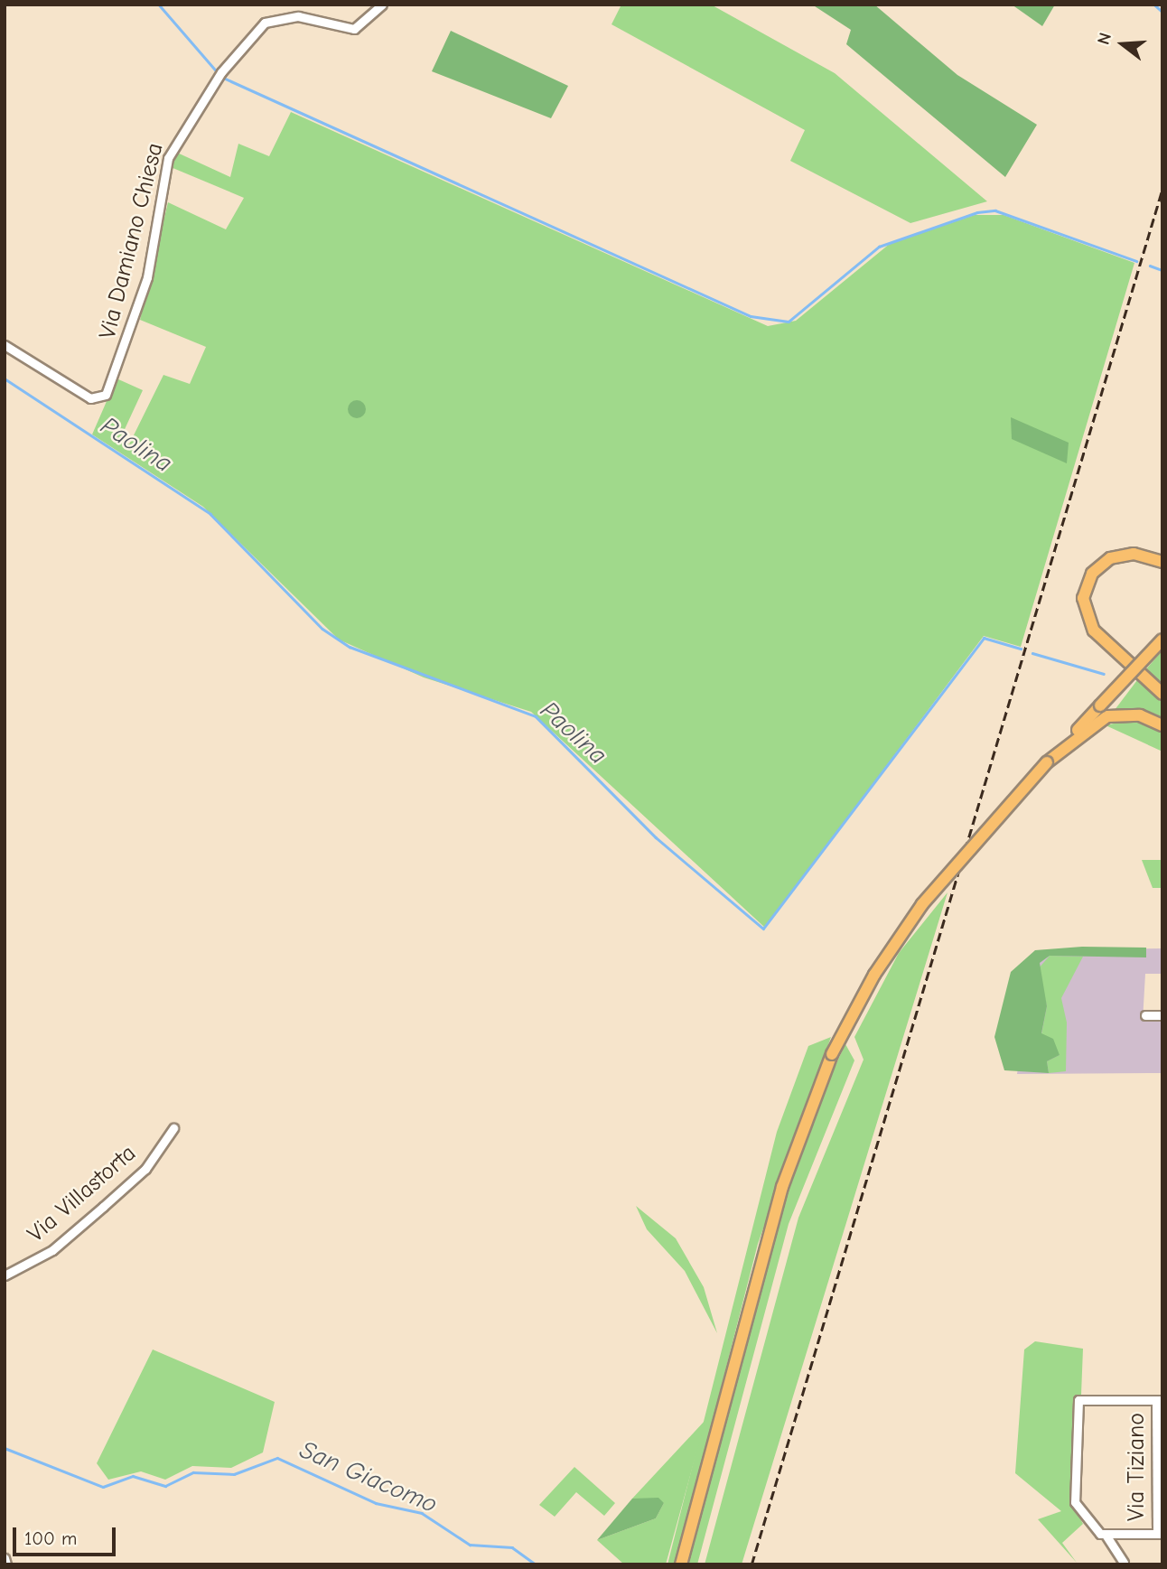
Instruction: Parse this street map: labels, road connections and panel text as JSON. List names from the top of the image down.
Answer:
{
  "streets": {
    "street": ["Via Damiano Chiesa", "Via Villastorta", "Via Tiziano"]
  },
  "water": ["Paolina", "San Giacomo"],
  "scale_bar": "100 m",
  "north": "left"
}
